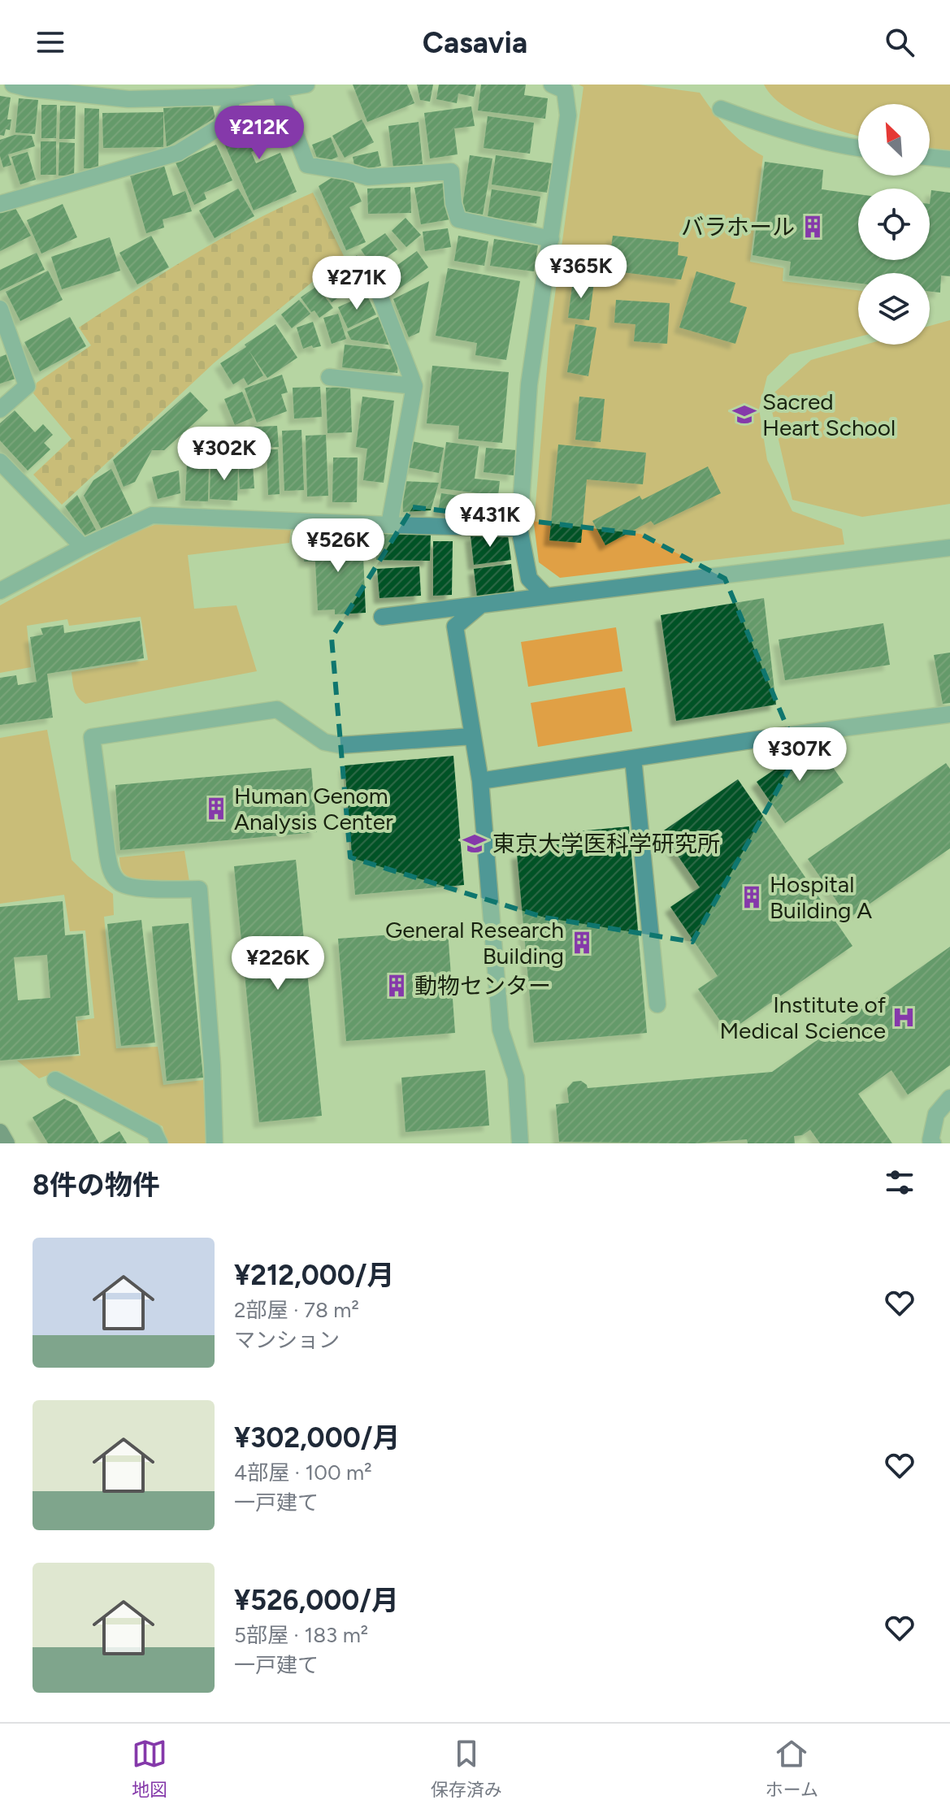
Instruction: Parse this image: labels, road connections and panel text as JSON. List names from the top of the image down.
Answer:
{
  "places": {
    "building": [
      "バラホール",
      "Human Genom Analysis Center",
      "Hospital Building A",
      "General Research Building",
      "動物センター"
    ],
    "school or university": ["Sacred Heart School", "東京大学医科学研究所"],
    "hospital": ["Institute of Medical Science"]
  },
  "north": "top left",
  "page": {
    "header": "Casavia",
    "price": [
      "¥212K",
      "¥365K",
      "¥271K",
      "¥302K",
      "¥431K",
      "¥526K",
      "¥307K",
      "¥226K"
    ],
    "heading": "8件の物件",
    "list": [
      {
        "name": "¥212,000/月",
        "note": "2部屋 · 78 m² · マンション"
      },
      {
        "name": "¥302,000/月",
        "note": "4部屋 · 100 m² · 一戸建て"
      },
      {
        "name": "¥526,000/月",
        "note": "5部屋 · 183 m² · 一戸建て"
      }
    ],
    "tabs": ["地図", "保存済み", "ホーム"]
  }
}
